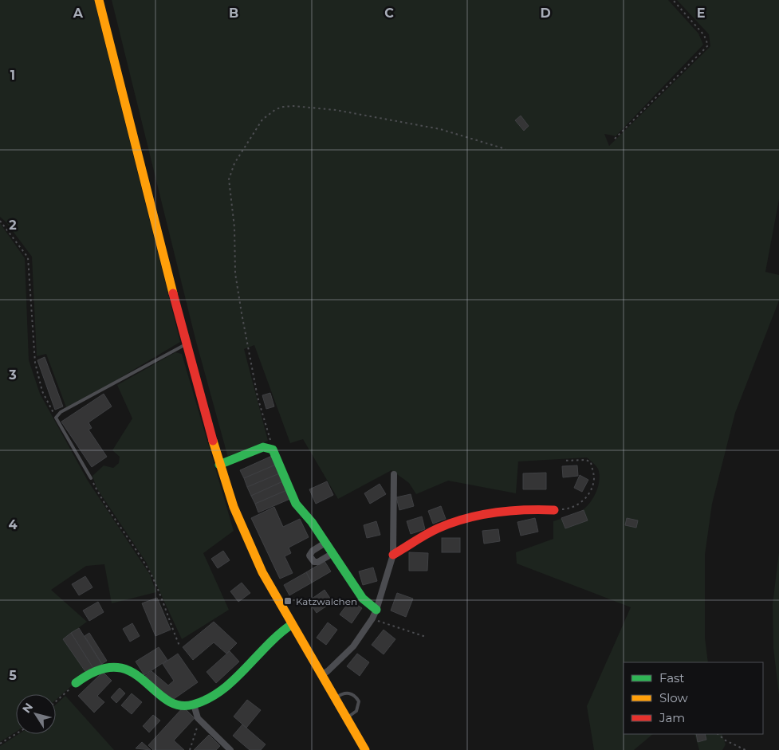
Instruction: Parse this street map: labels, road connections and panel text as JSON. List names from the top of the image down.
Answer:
{
  "places": {
    "transit": ["Katzwalchen"]
  },
  "legend": ["Fast", "Slow", "Jam"],
  "north": "top left",
  "grid": {
    "columns": [
      "A",
      "B",
      "C",
      "D",
      "E"
    ],
    "rows": [
      "1",
      "2",
      "3",
      "4",
      "5"
    ]
  }
}
